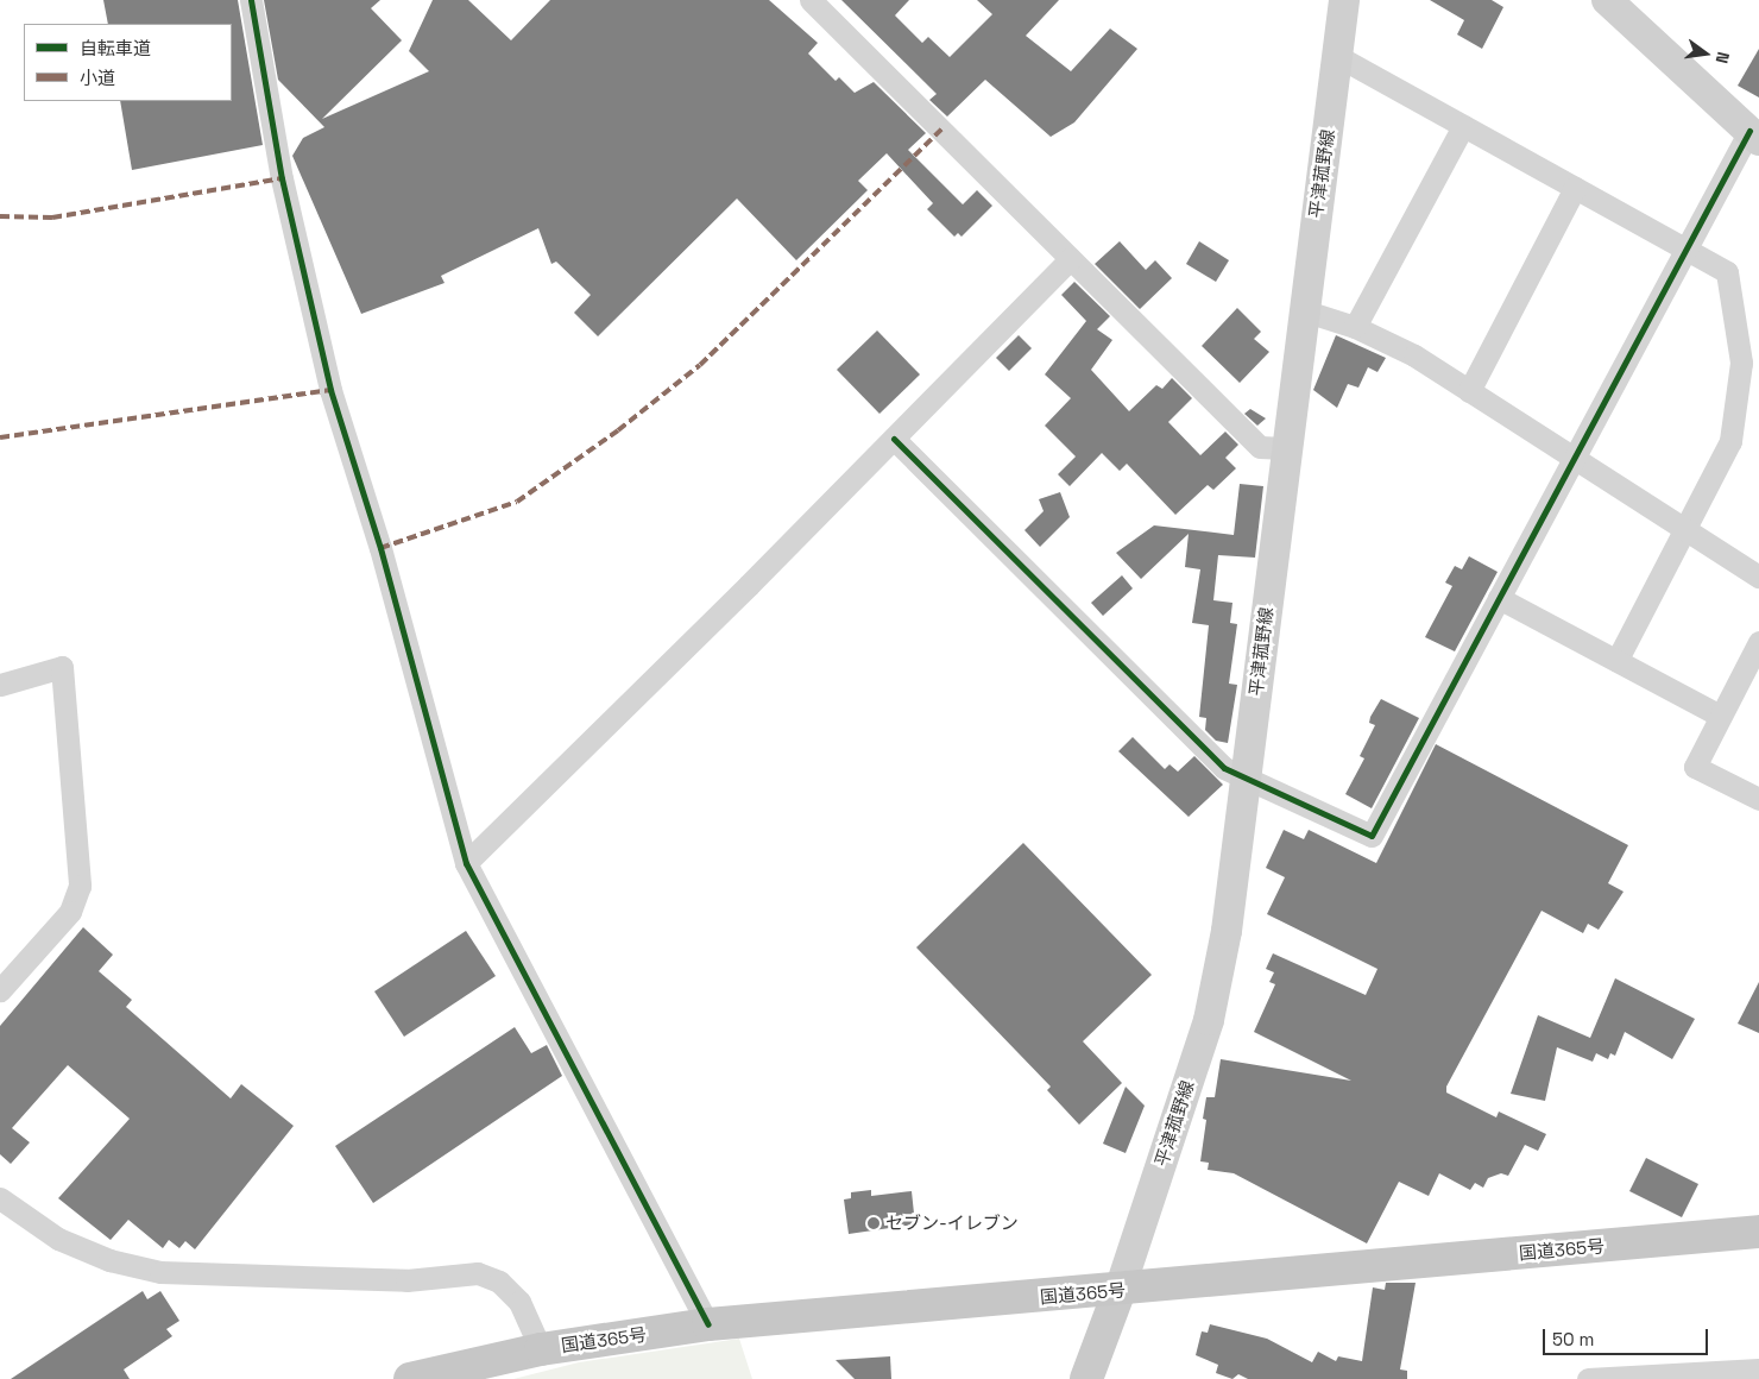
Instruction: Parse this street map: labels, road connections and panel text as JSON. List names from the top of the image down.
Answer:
{
  "streets": {
    "highway": ["国道365号"],
    "main road": ["平津菰野線"]
  },
  "crossings": [
    ["平津菰野線", "国道365号"]
  ],
  "places": ["セブン-イレブン"],
  "legend": ["自転車道", "小道"],
  "scale_bar": "50 m",
  "north": "right"
}
